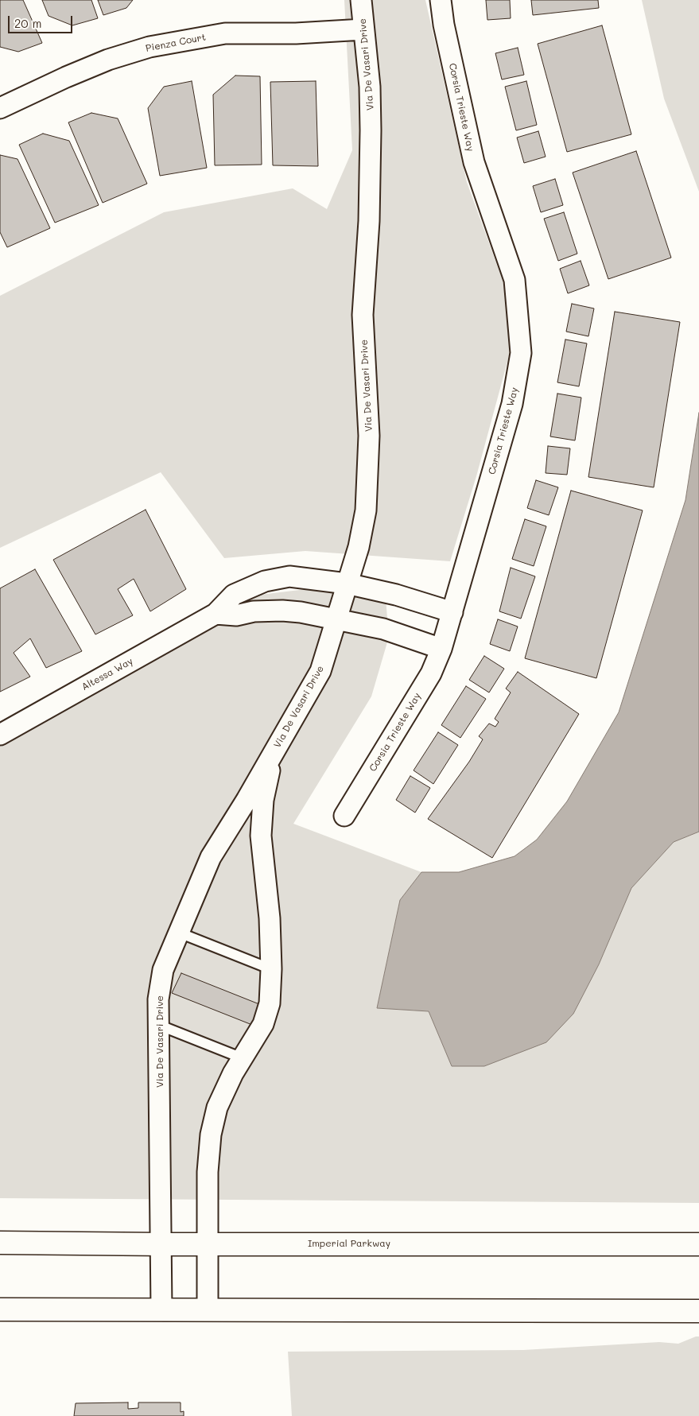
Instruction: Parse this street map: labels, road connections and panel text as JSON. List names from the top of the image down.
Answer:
{
  "streets": {
    "main road": ["Imperial Parkway"],
    "street": [
      "Pienza Court",
      "Via De Vasari Drive",
      "Corsia Trieste Way",
      "Altessa Way"
    ]
  },
  "crossings": [
    ["Pienza Court", "Via De Vasari Drive"],
    ["Via De Vasari Drive", "Altessa Way"],
    ["Via De Vasari Drive", "Imperial Parkway"],
    ["Corsia Trieste Way", "Altessa Way"]
  ],
  "scale_bar": "20 m"
}
